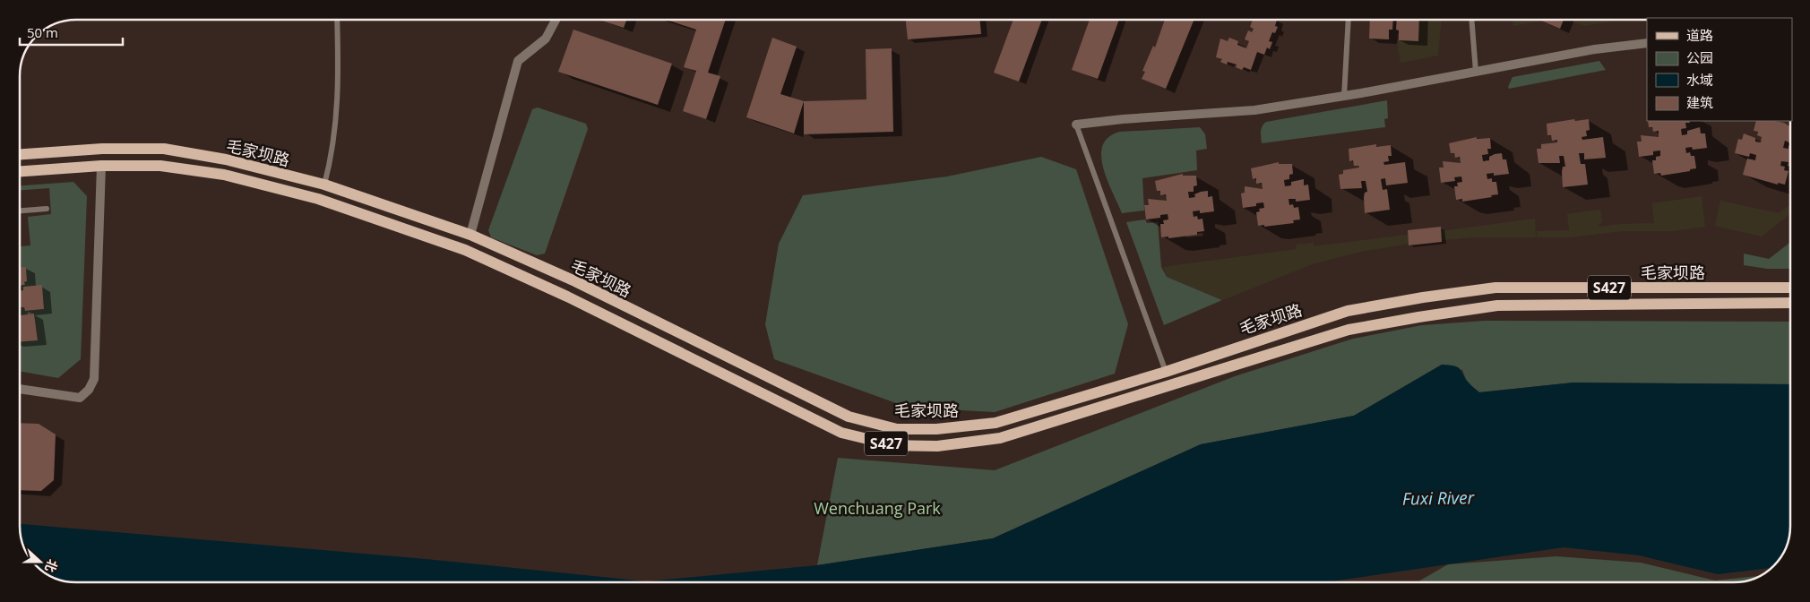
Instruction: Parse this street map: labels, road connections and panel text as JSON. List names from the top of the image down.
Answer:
{
  "streets": {
    "main road": ["毛家坝路", "S427"]
  },
  "water": ["Fuxi River"],
  "parks": ["Wenchuang Park"],
  "legend": [
    "道路",
    "公园",
    "水域",
    "建筑"
  ],
  "scale_bar": "50 m",
  "north": "right"
}
